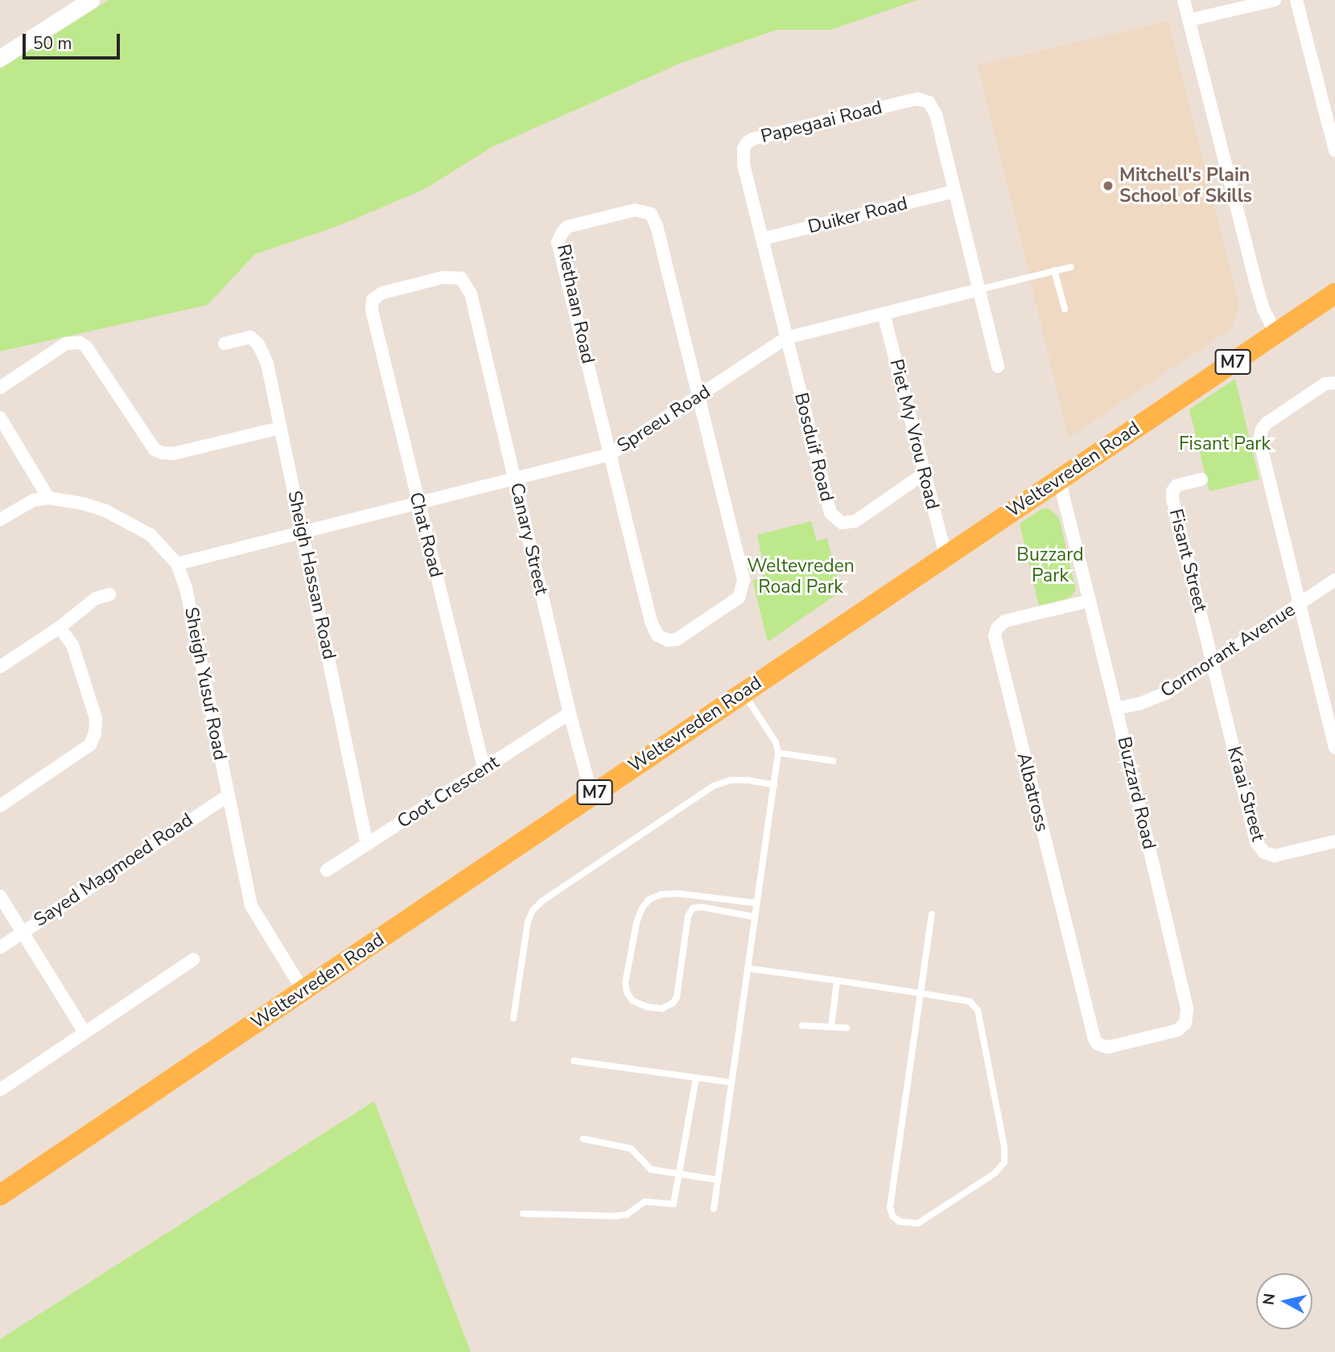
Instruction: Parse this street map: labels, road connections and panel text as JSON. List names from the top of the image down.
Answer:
{
  "streets": {
    "main road": ["M7", "Weltevreden Road"],
    "street": [
      "Papegaai Road",
      "Duiker Road",
      "Riethaan Road",
      "Spreeu Road",
      "Piet My Vrou Road",
      "Bosduif Road",
      "Chat Road",
      "Canary Street",
      "Fisant Street",
      "Sheigh Hassan Road",
      "Cormorant Avenue",
      "Sheigh Yusuf Road",
      "Coot Crescent",
      "Albatross",
      "Buzzard Road",
      "Kraai Street",
      "Sayed Magmoed Road"
    ]
  },
  "crossings": [
    ["Papegaai Road", "Duiker Road"],
    ["Papegaai Road", "Spreeu Road"],
    ["Papegaai Road", "Bosduif Road"],
    ["Riethaan Road", "Spreeu Road"],
    ["Spreeu Road", "Piet My Vrou Road"],
    ["Spreeu Road", "Bosduif Road"],
    ["Spreeu Road", "Chat Road"],
    ["Spreeu Road", "Canary Street"],
    ["Spreeu Road", "Sheigh Hassan Road"],
    ["Spreeu Road", "Sheigh Yusuf Road"],
    ["Piet My Vrou Road", "Bosduif Road"],
    ["Piet My Vrou Road", "Weltevreden Road"],
    ["Weltevreden Road", "Canary Street"],
    ["Weltevreden Road", "Sheigh Yusuf Road"],
    ["Weltevreden Road", "Buzzard Road"],
    ["Chat Road", "Canary Street"],
    ["Chat Road", "Coot Crescent"],
    ["Canary Street", "Coot Crescent"],
    ["Fisant Street", "Cormorant Avenue"],
    ["Fisant Street", "Kraai Street"],
    ["Sheigh Hassan Road", "Coot Crescent"],
    ["Cormorant Avenue", "Buzzard Road"],
    ["Cormorant Avenue", "Kraai Street"],
    ["Sheigh Yusuf Road", "Sayed Magmoed Road"],
    ["Albatross", "Buzzard Road"]
  ],
  "parks": ["Fisant Park", "Buzzard Park", "Weltevreden Road Park"],
  "places": ["Mitchell's Plain School of Skills"],
  "scale_bar": "50 m",
  "north": "left"
}
